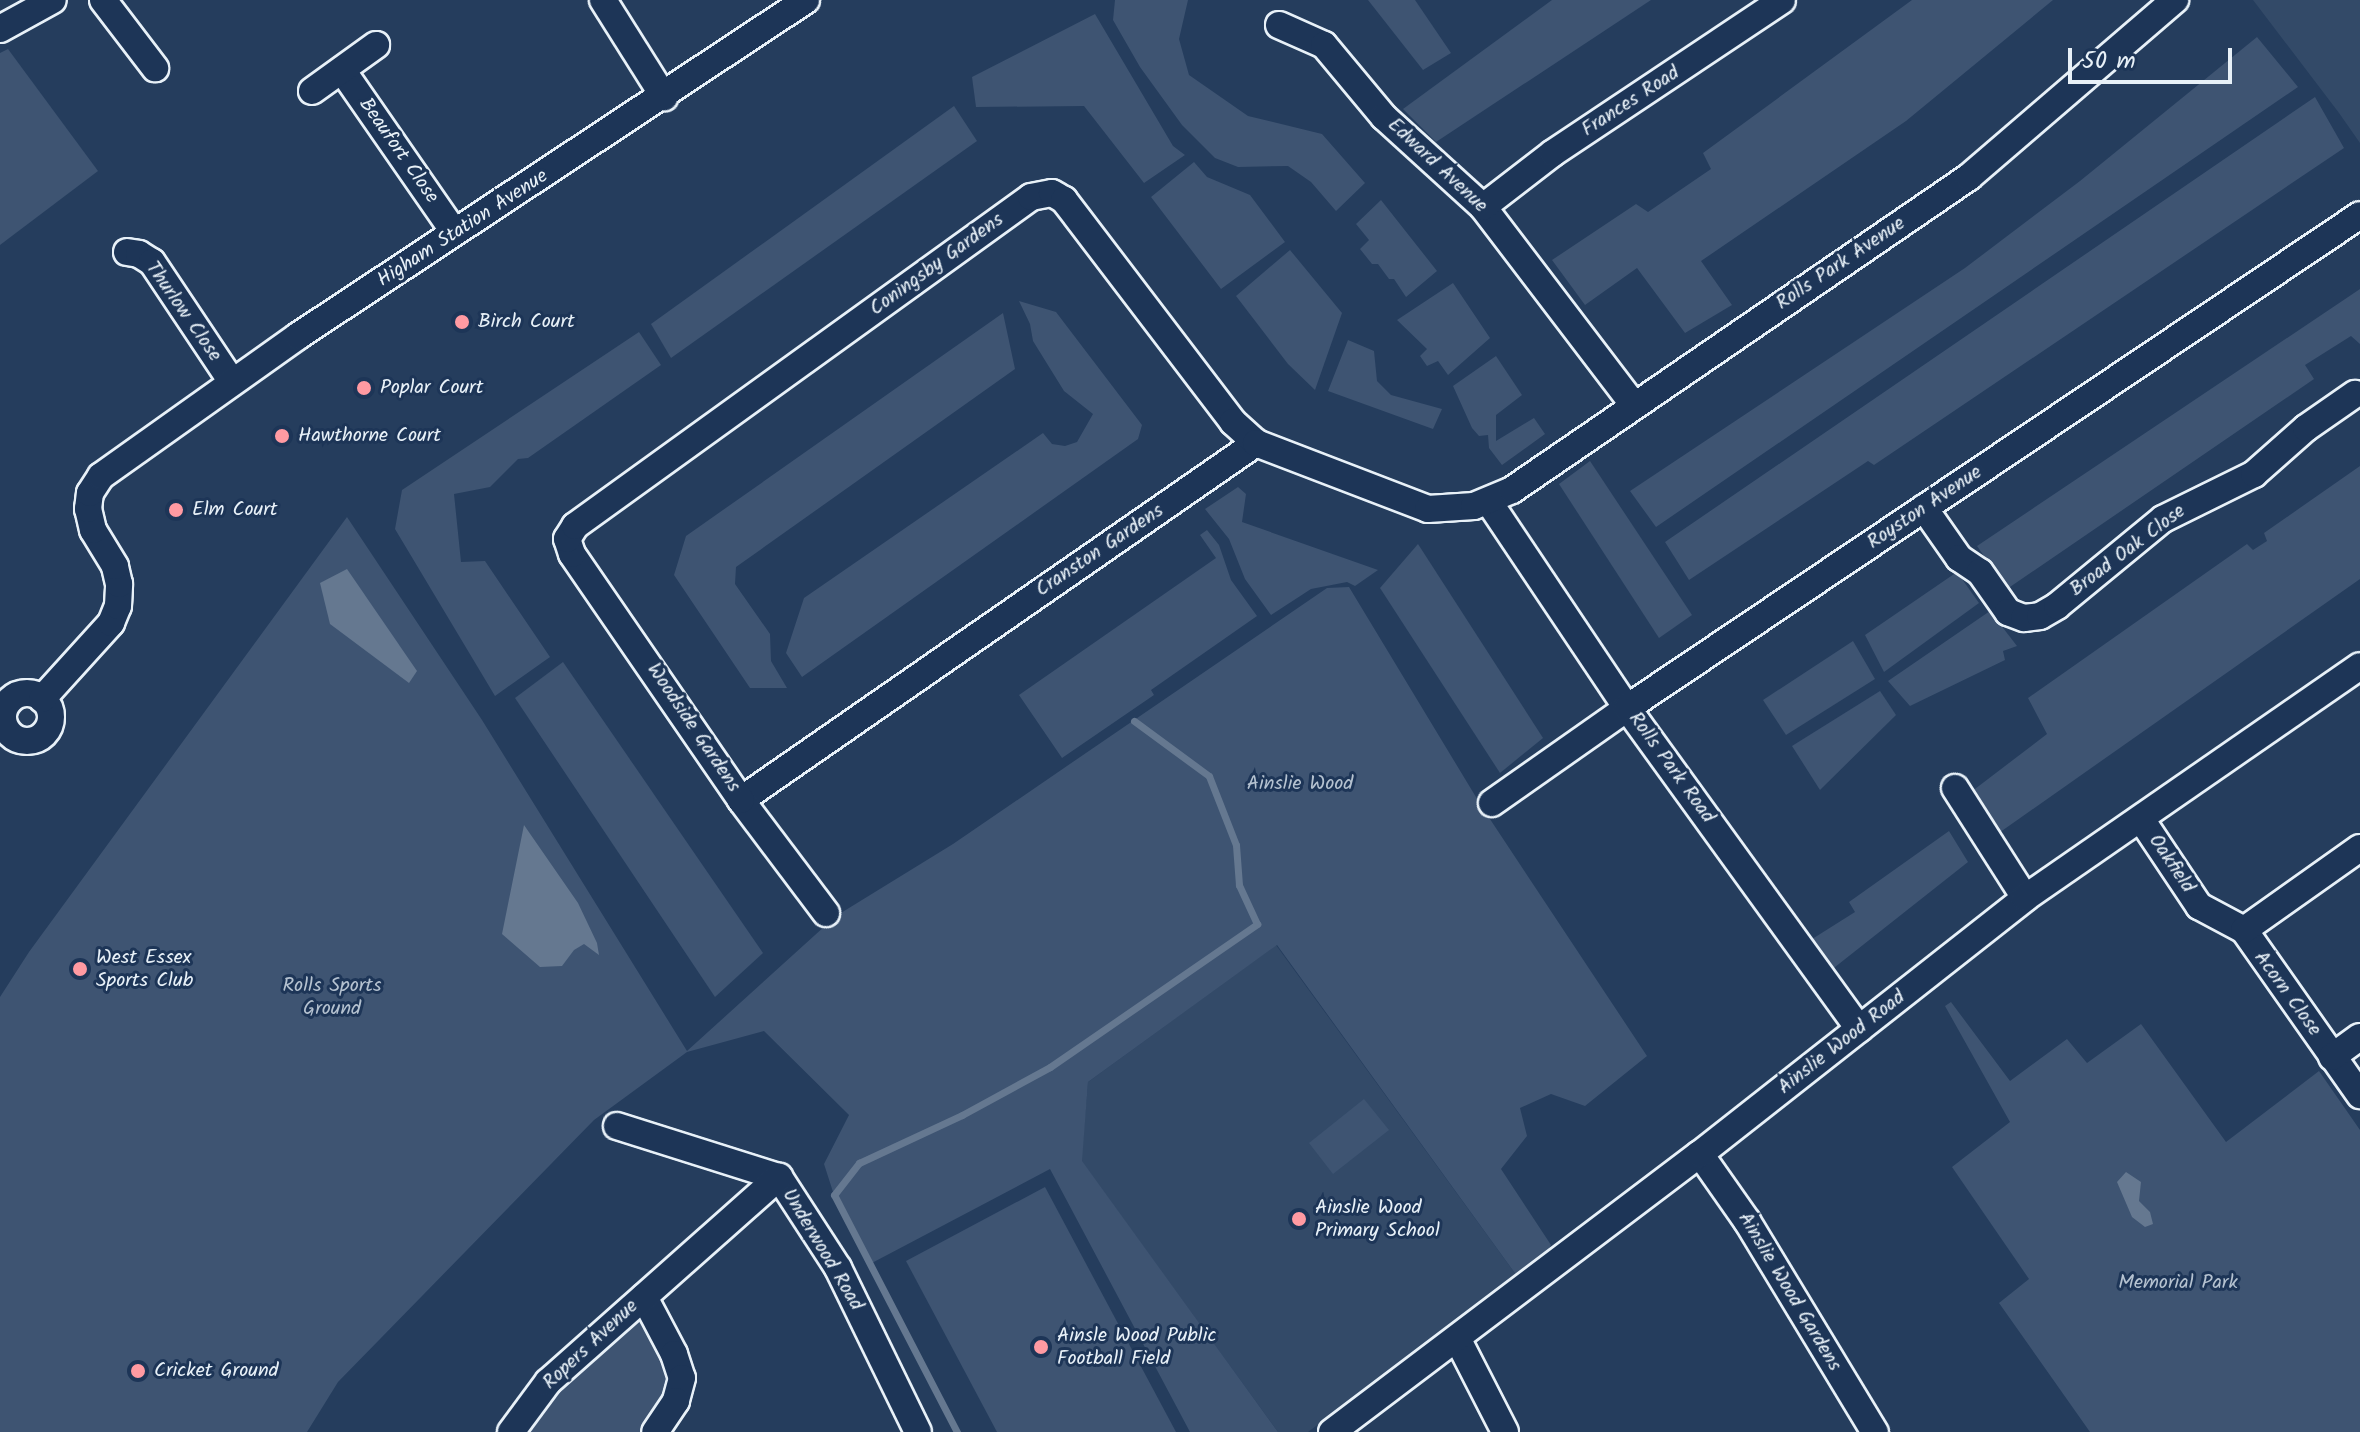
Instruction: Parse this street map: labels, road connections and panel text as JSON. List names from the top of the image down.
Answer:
{
  "streets": {
    "street": [
      "Frances Road",
      "Beaufort Close",
      "Edward Avenue",
      "Higham Station Avenue",
      "Rolls Park Avenue",
      "Coningsby Gardens",
      "Thurlow Close",
      "Royston Avenue",
      "Cranston Gardens",
      "Broad Oak Close",
      "Woodside Gardens",
      "Rolls Park Road",
      "Oakfield",
      "Acorn Close",
      "Ainslie Wood Road",
      "Underwood Road",
      "Ainslie Wood Gardens",
      "Ropers Avenue"
    ]
  },
  "crossings": [
    ["Frances Road", "Edward Avenue"],
    ["Beaufort Close", "Higham Station Avenue"],
    ["Edward Avenue", "Rolls Park Avenue"],
    ["Higham Station Avenue", "Thurlow Close"],
    ["Rolls Park Avenue", "Rolls Park Road"],
    ["Coningsby Gardens", "Cranston Gardens"],
    ["Coningsby Gardens", "Woodside Gardens"],
    ["Royston Avenue", "Broad Oak Close"],
    ["Royston Avenue", "Rolls Park Road"],
    ["Cranston Gardens", "Woodside Gardens"],
    ["Rolls Park Road", "Ainslie Wood Road"],
    ["Oakfield", "Acorn Close"],
    ["Oakfield", "Ainslie Wood Road"],
    ["Ainslie Wood Road", "Ainslie Wood Gardens"],
    ["Underwood Road", "Ropers Avenue"]
  ],
  "parks": ["Ainslie Wood", "Rolls Sports Ground", "Memorial Park"],
  "places": [
    "Birch Court",
    "Poplar Court",
    "Hawthorne Court",
    "Elm Court",
    "West Essex Sports Club",
    "Ainslie Wood Primary School",
    "Ainsle Wood Public Football Field",
    "Cricket Ground"
  ],
  "scale_bar": "50 m"
}
